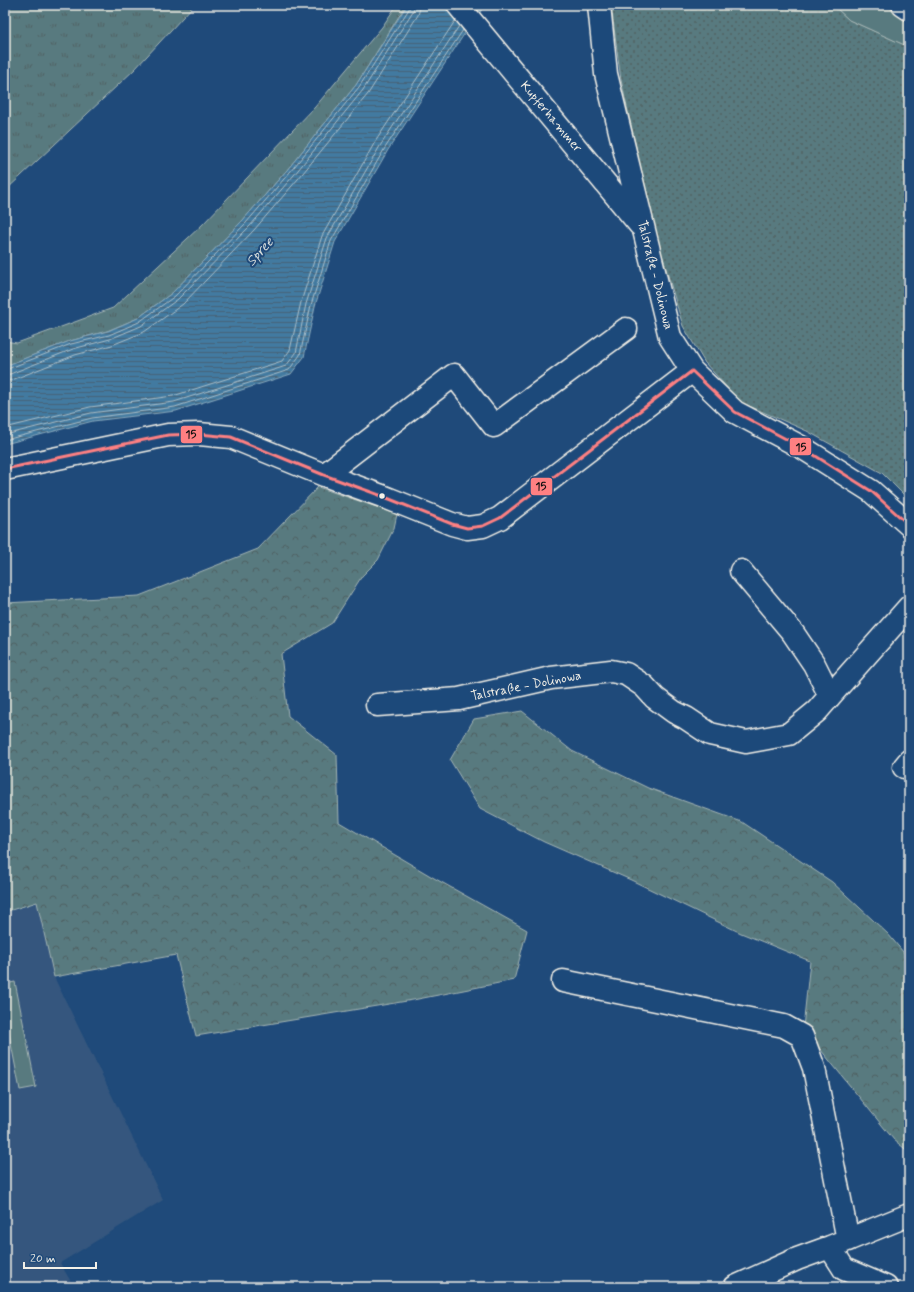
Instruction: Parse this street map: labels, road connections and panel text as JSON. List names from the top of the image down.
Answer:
{
  "streets": {
    "street": ["Kupferhammer", "Talstraße - Dolinowa"]
  },
  "crossings": [
    ["Kupferhammer", "Talstraße - Dolinowa"]
  ],
  "water": ["Spree"],
  "lines": ["transit line 15"],
  "scale_bar": "20 m"
}
